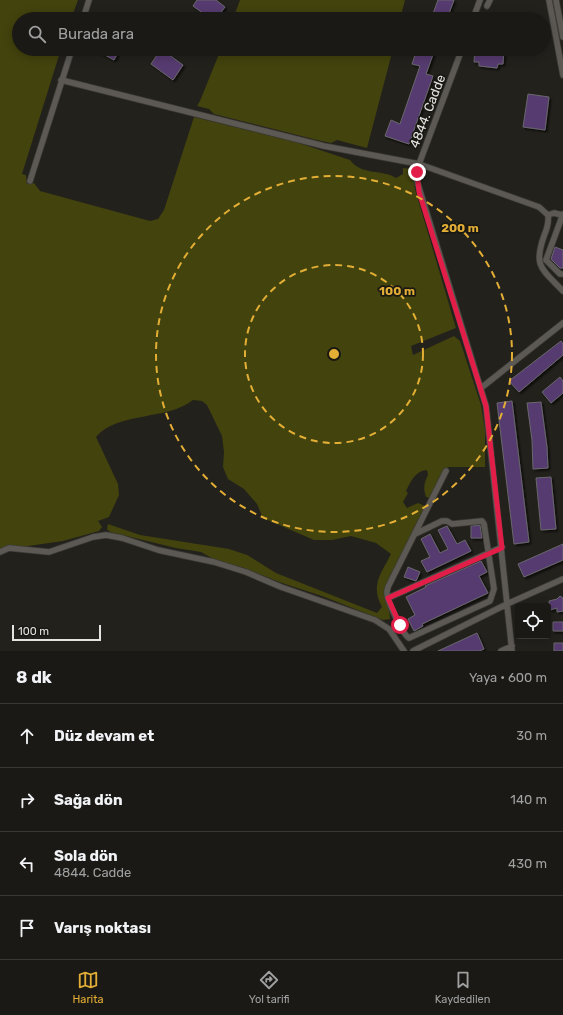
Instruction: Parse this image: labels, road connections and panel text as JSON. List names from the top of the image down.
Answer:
{
  "streets": {
    "street": ["4844. Cadde"]
  },
  "scale_bar": "100 m",
  "page": {
    "search": "Burada ara",
    "scale": "100 m",
    "heading": ["8 dk", "Yaya · 600 m"],
    "list": [
      ["Düz devam et", "30 m"],
      ["Sağa dön", "140 m"],
      ["Sola dön", "4844. Cadde", "430 m"],
      "Varış noktası"
    ],
    "nav": ["Harita", "Yol tarifi", "Kaydedilen"]
  },
  "rings": ["200 m", "100 m"]
}
